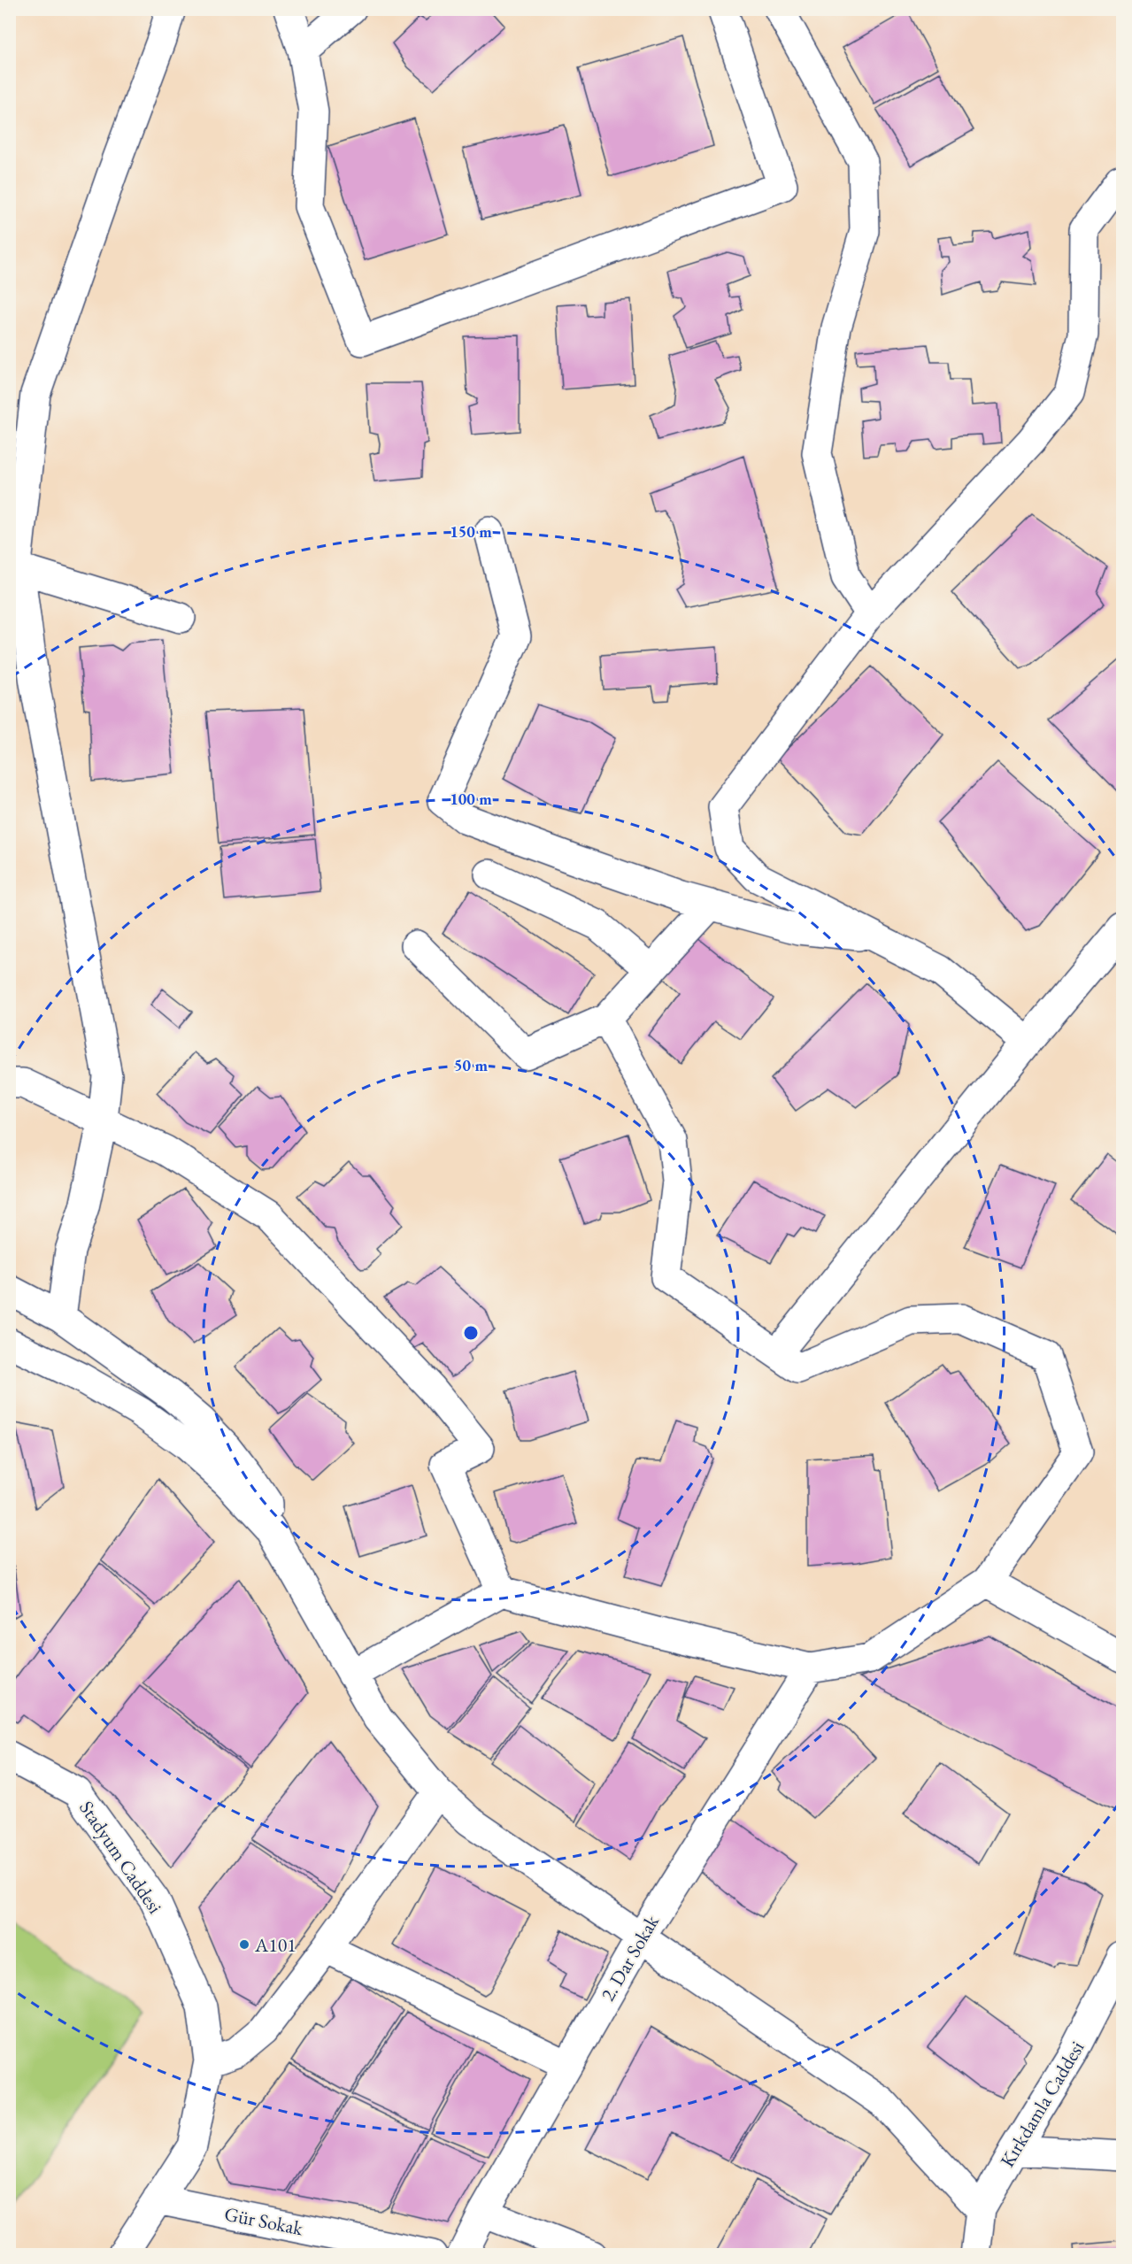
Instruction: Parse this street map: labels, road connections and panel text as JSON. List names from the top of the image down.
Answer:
{
  "streets": {
    "street": [
      "Stadyum Caddesi",
      "2. Dar Sokak",
      "Kırkdamla Caddesi",
      "Gür Sokak"
    ]
  },
  "crossings": [
    ["Stadyum Caddesi", "Gür Sokak"]
  ],
  "places": ["A101"],
  "rings": ["150 m", "100 m", "50 m"]
}
